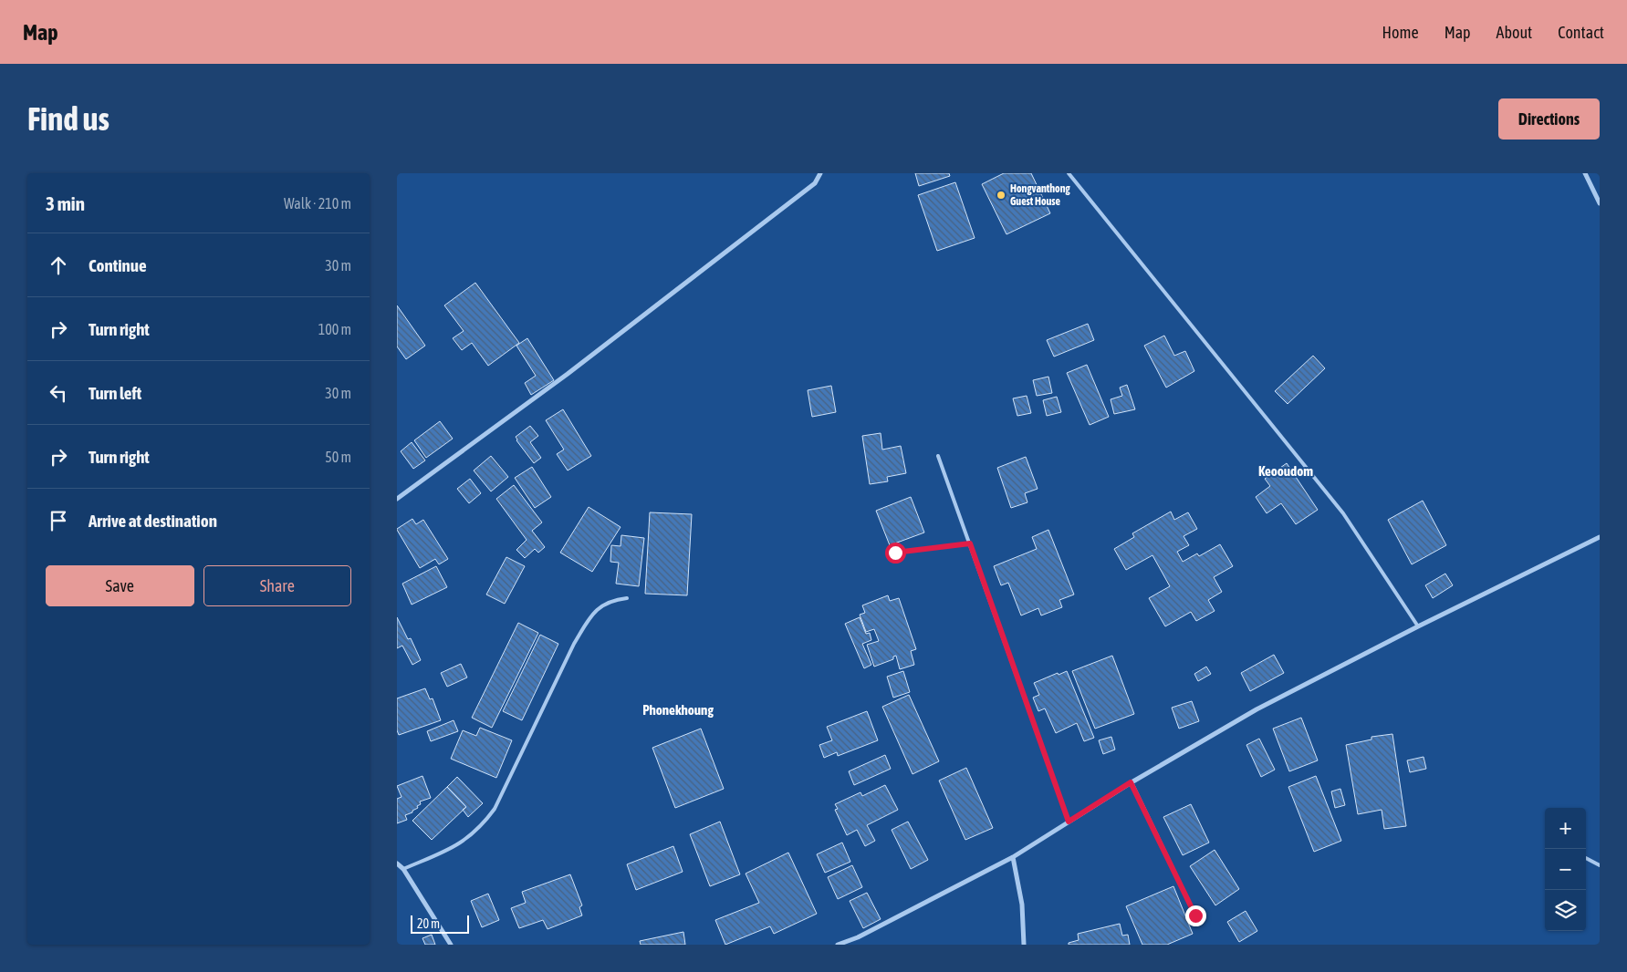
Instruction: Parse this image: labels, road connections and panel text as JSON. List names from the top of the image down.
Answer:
{
  "districts": ["Keooudom", "Phonekhoung"],
  "places": ["Hongvanthong Guest House"],
  "scale_bar": "20 m",
  "page": {
    "header": "Map",
    "nav": [
      "Home",
      "Map",
      "About",
      "Contact"
    ],
    "buttons": [
      "Directions",
      ["Save", "Share"]
    ],
    "title": "Find us",
    "heading": ["3 min", "Walk · 210 m"],
    "list": [
      ["Continue", "30 m"],
      ["Turn right", "100 m"],
      ["Turn left", "30 m"],
      ["Turn right", "50 m"],
      "Arrive at destination"
    ],
    "map_buttons": ["+", "−"],
    "scale": "20 m"
  }
}
